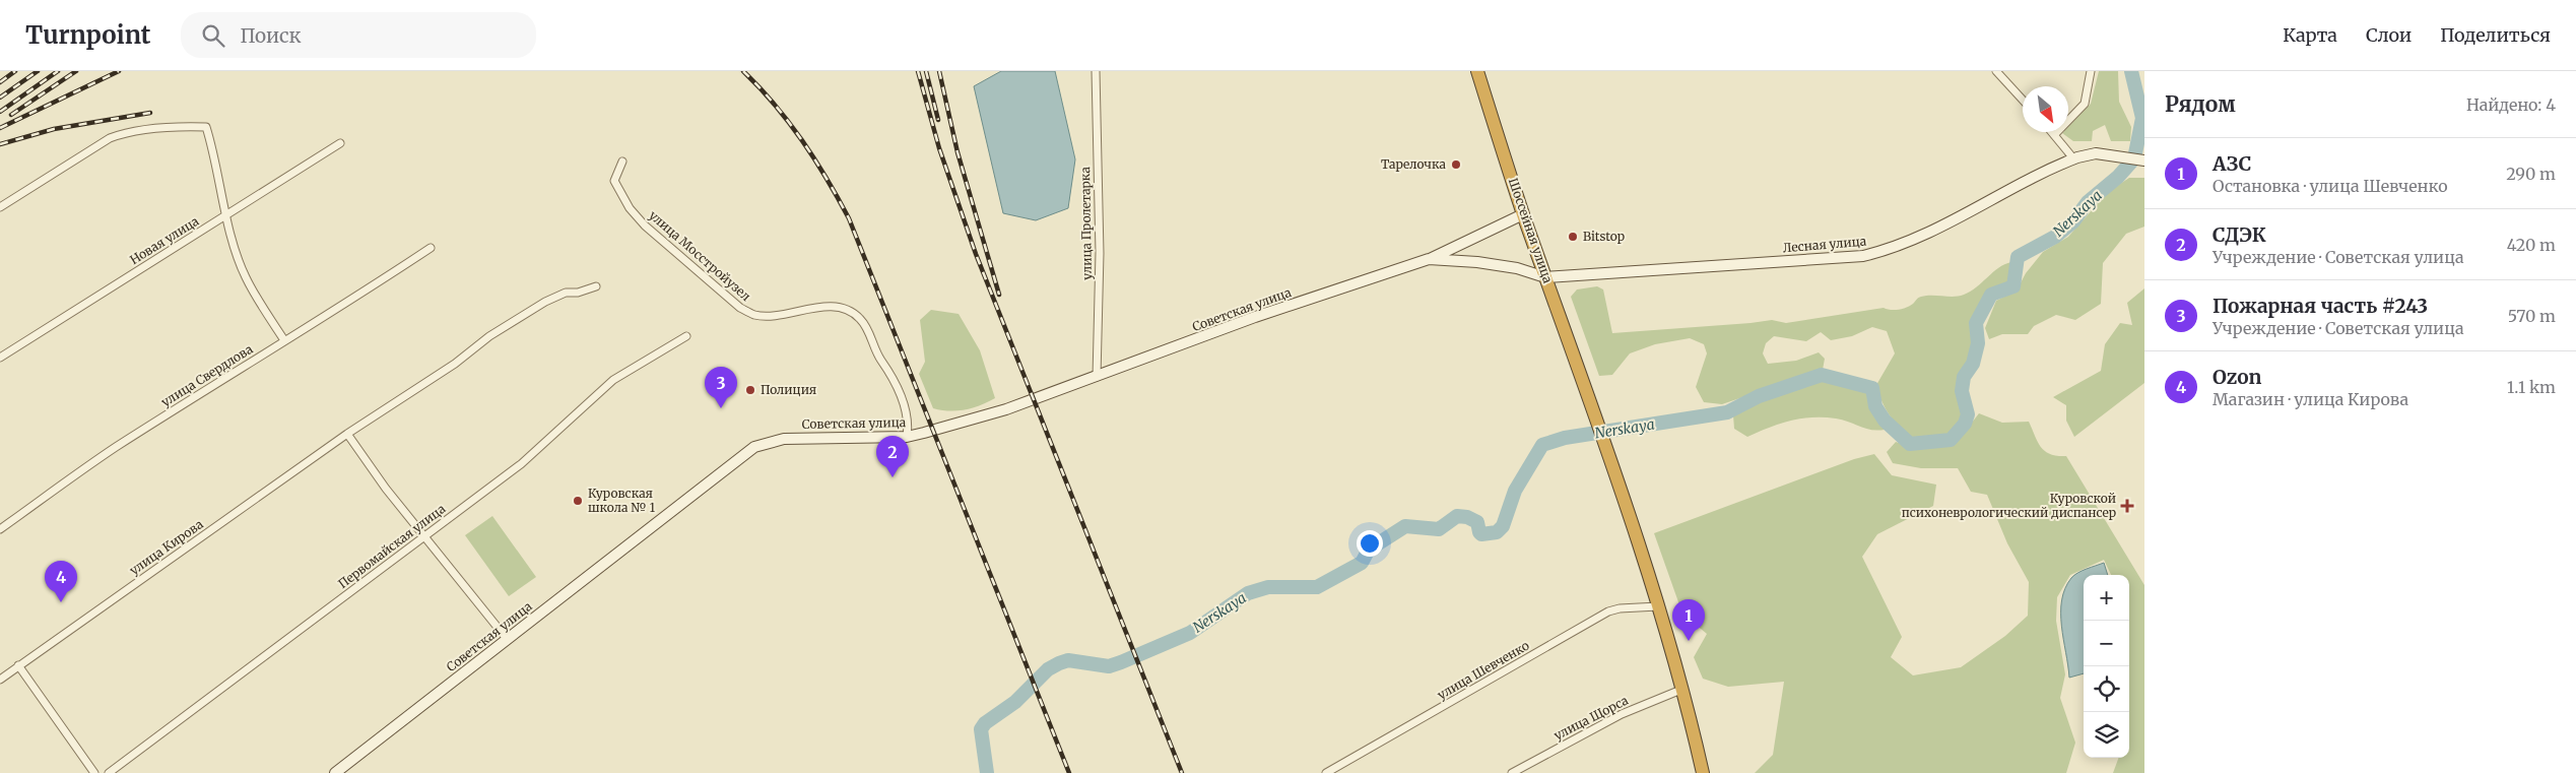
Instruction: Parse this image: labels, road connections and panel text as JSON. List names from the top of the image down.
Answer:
{
  "streets": {
    "highway": ["Шоссейная улица"],
    "street": [
      "улица Пролетарка",
      "Новая улица",
      "Лесная улица",
      "улица Мосстройузел",
      "Советская улица",
      "улица Свердлова",
      "Первомайская улица",
      "улица Кирова",
      "улица Шевченко",
      "улица Щорса"
    ]
  },
  "crossings": [
    ["улица Пролетарка", "Советская улица"],
    ["Шоссейная улица", "Лесная улица"],
    ["Шоссейная улица", "Советская улица"],
    ["Шоссейная улица", "улица Шевченко"],
    ["Шоссейная улица", "улица Щорса"],
    ["Лесная улица", "Советская улица"],
    ["улица Мосстройузел", "Советская улица"]
  ],
  "water": ["Nerskaya"],
  "places": {
    "other": [
      "Тарелочка",
      "Bitstop",
      "Полиция",
      "Куровская школа № 1"
    ],
    "health": ["Куровской психоневрологический диспансер"]
  },
  "north": "bottom right",
  "page": {
    "header": "Turnpoint",
    "search": "Поиск",
    "nav": ["Карта", "Слои", "Поделиться"],
    "heading": ["Рядом", "Найдено: 4"],
    "list": [
      {
        "mark": "1",
        "name": "АЗС",
        "note": "Остановка · улица Шевченко",
        "value": "290 m"
      },
      {
        "mark": "2",
        "name": "СДЭК",
        "note": "Учреждение · Советская улица",
        "value": "420 m"
      },
      {
        "mark": "3",
        "name": "Пожарная часть #243",
        "note": "Учреждение · Советская улица",
        "value": "570 m"
      },
      {
        "mark": "4",
        "name": "Ozon",
        "note": "Магазин · улица Кирова",
        "value": "1.1 km"
      }
    ],
    "pins": [
      "3",
      "2",
      "4",
      "1"
    ],
    "map_buttons": ["+", "−"]
  }
}
